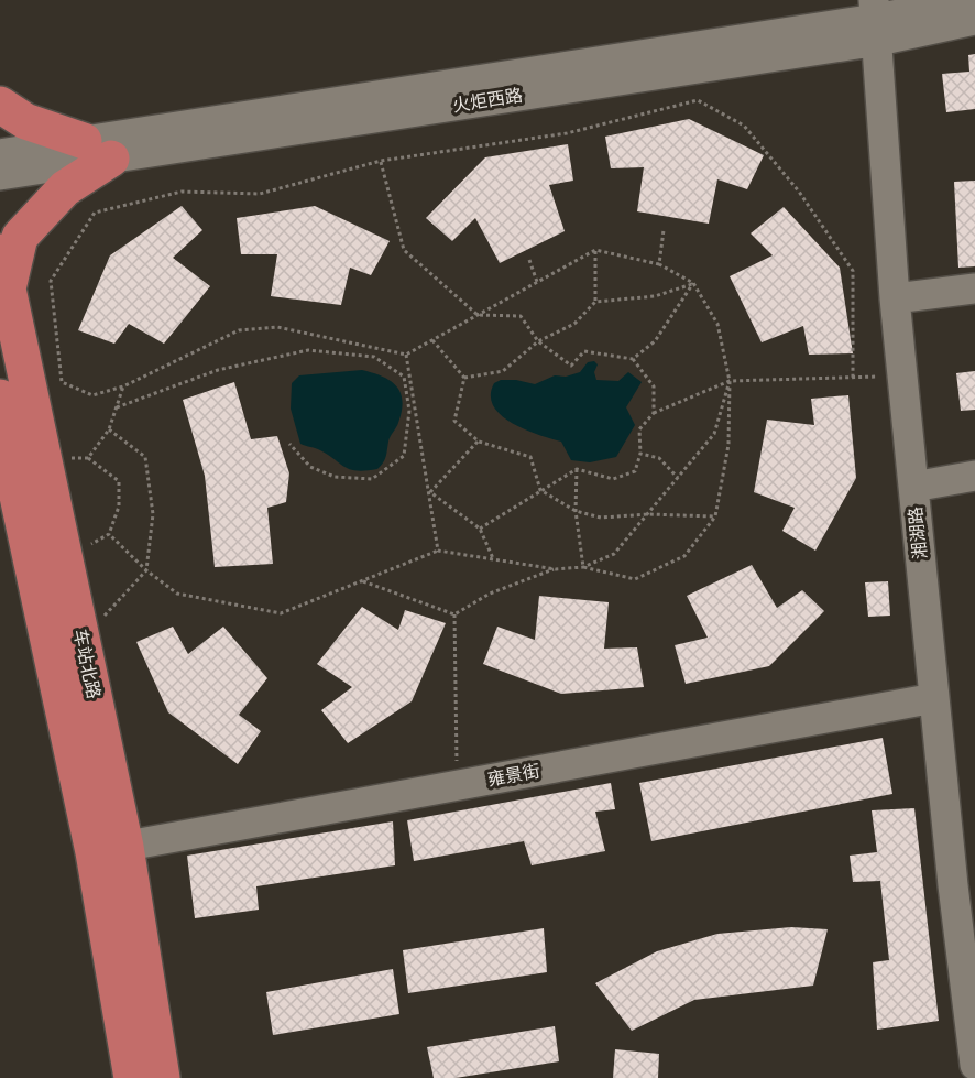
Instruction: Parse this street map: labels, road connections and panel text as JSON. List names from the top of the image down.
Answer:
{
  "streets": {
    "main road": ["车站北路"],
    "street": ["火炬西路", "湘湖路", "雍景街"]
  },
  "crossings": [
    ["火炬西路", "湘湖路"],
    ["湘湖路", "雍景街"],
    ["车站北路", "雍景街"]
  ]
}
